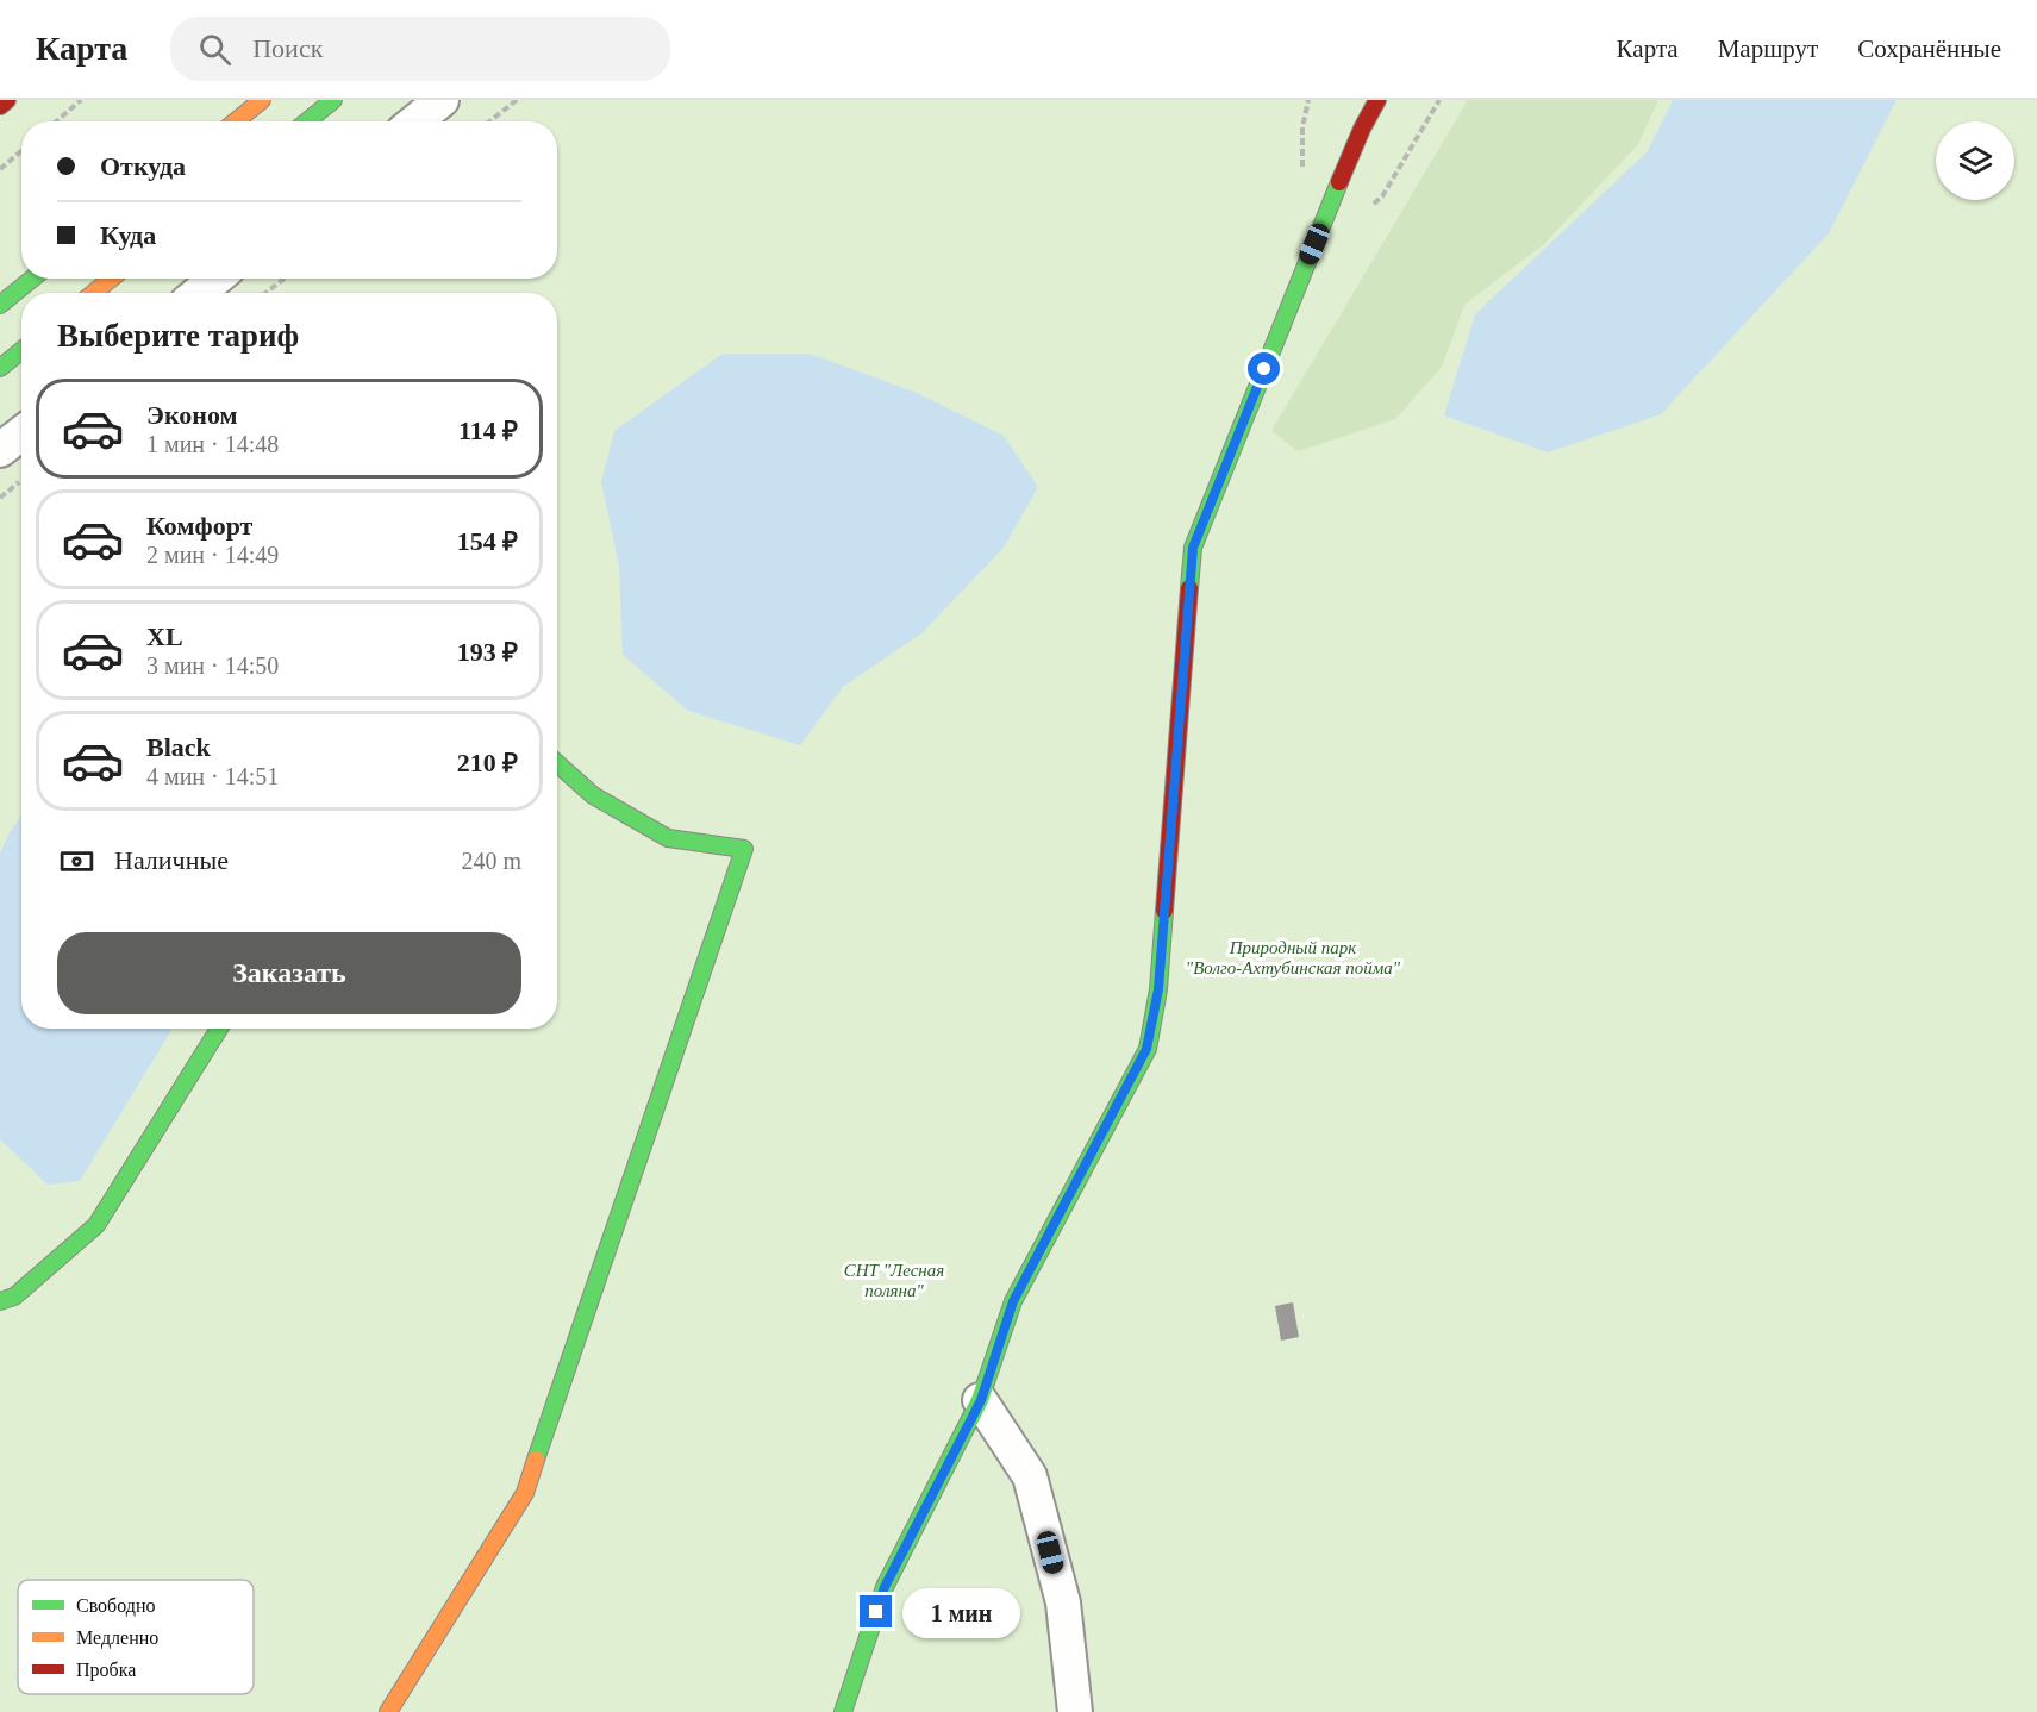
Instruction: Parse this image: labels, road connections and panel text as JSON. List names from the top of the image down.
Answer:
{
  "parks": ["Природный парк \"Волго-Ахтубинская пойма\"", "СНТ \"Лесная поляна\""],
  "legend": ["Свободно", "Медленно", "Пробка"],
  "page": {
    "header": "Карта",
    "search": "Поиск",
    "nav": ["Карта", "Маршрут", "Сохранённые"],
    "banner": ["Откуда", "Куда"],
    "heading": "Выберите тариф",
    "list": [
      {
        "name": "Эконом",
        "note": "1 мин · 14:48",
        "value": "114 ₽"
      },
      {
        "name": "Комфорт",
        "note": "2 мин · 14:49",
        "value": "154 ₽"
      },
      {
        "name": "XL",
        "note": "3 мин · 14:50",
        "value": "193 ₽"
      },
      {
        "name": "Black",
        "note": "4 мин · 14:51",
        "value": "210 ₽"
      }
    ],
    "pay": ["Наличные", "240 m"],
    "buttons": "Заказать",
    "bubble": "1 мин"
  }
}
